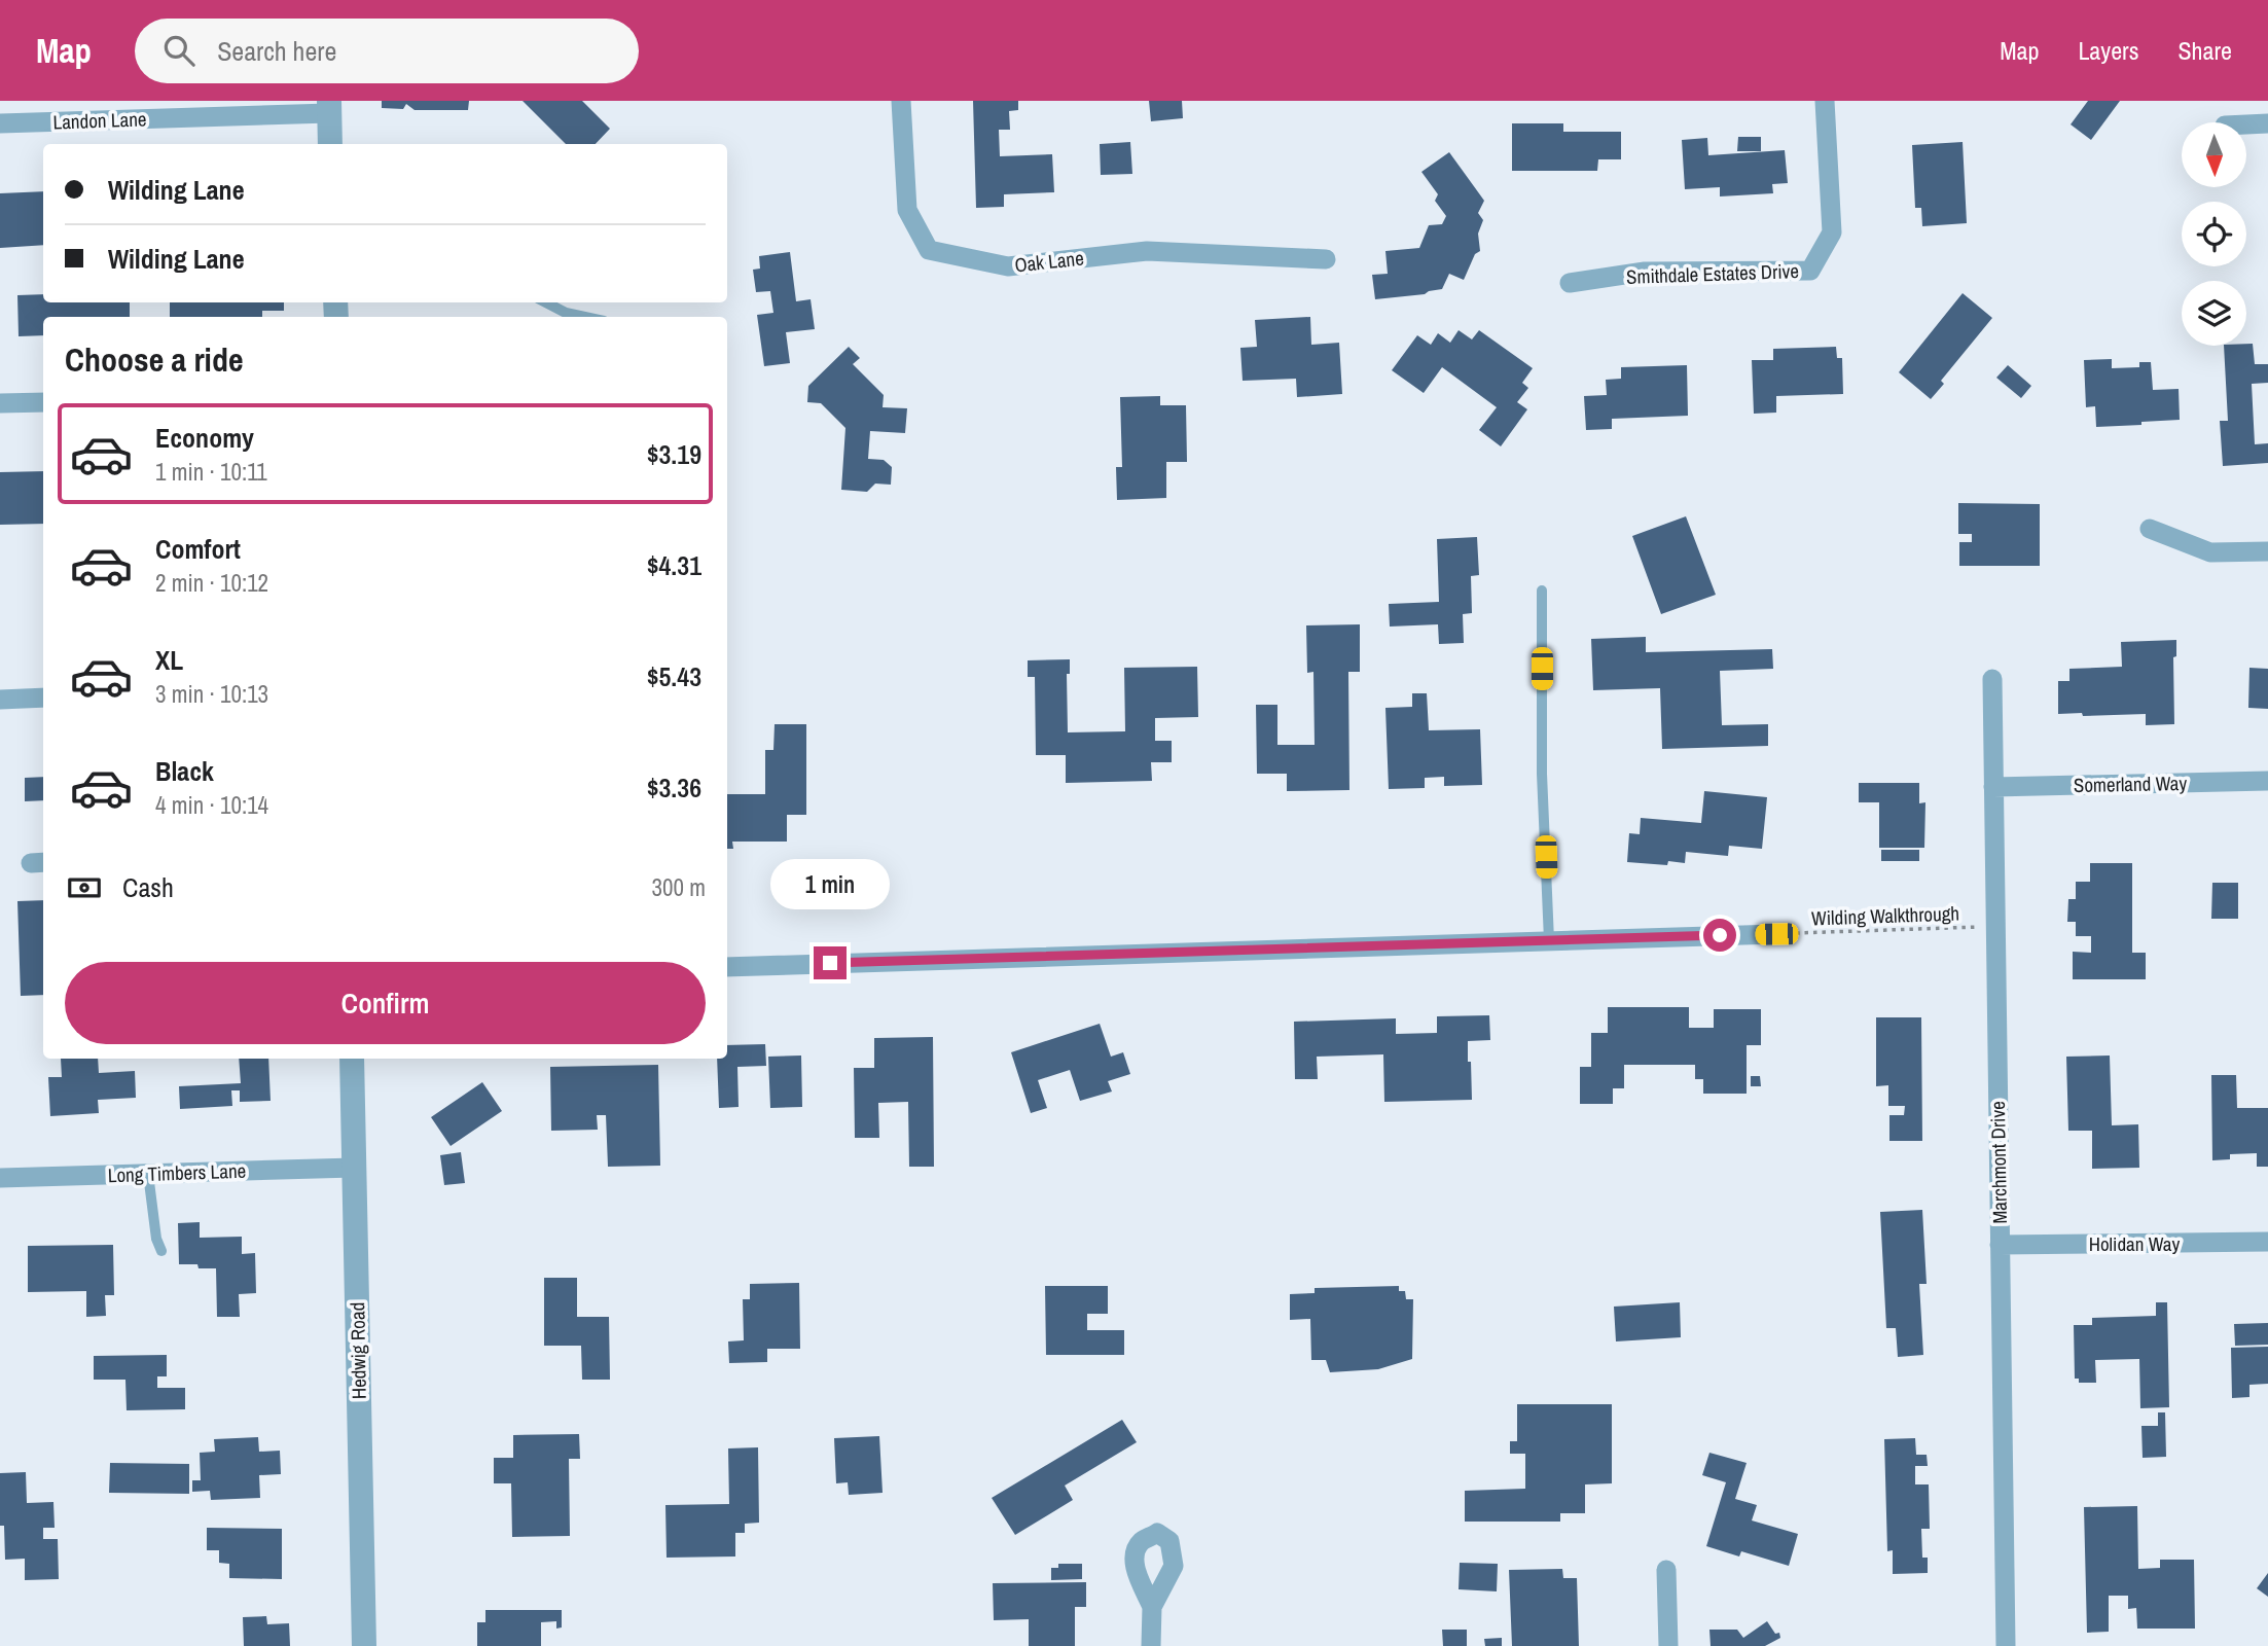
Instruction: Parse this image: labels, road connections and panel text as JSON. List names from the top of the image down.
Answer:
{
  "streets": {
    "street": [
      "Landon Lane",
      "Oak Lane",
      "Smithdale Estates Drive",
      "Somerland Way",
      "Marchmont Drive",
      "Long Timbers Lane",
      "Holidan Way",
      "Hedwig Road"
    ],
    "path": ["Wilding Walkthrough"]
  },
  "crossings": [
    ["Somerland Way", "Marchmont Drive"],
    ["Wilding Walkthrough", "Marchmont Drive"],
    ["Marchmont Drive", "Holidan Way"],
    ["Long Timbers Lane", "Hedwig Road"]
  ],
  "north": "bottom",
  "page": {
    "header": "Map",
    "search": "Search here",
    "nav": ["Map", "Layers", "Share"],
    "banner": ["Wilding Lane", "Wilding Lane"],
    "heading": "Choose a ride",
    "list": [
      {
        "name": "Economy",
        "note": "1 min · 10:11",
        "value": "$3.19"
      },
      {
        "name": "Comfort",
        "note": "2 min · 10:12",
        "value": "$4.31"
      },
      {
        "name": "XL",
        "note": "3 min · 10:13",
        "value": "$5.43"
      },
      {
        "name": "Black",
        "note": "4 min · 10:14",
        "value": "$3.36"
      }
    ],
    "pay": ["Cash", "300 m"],
    "bubble": "1 min",
    "buttons": "Confirm"
  }
}
